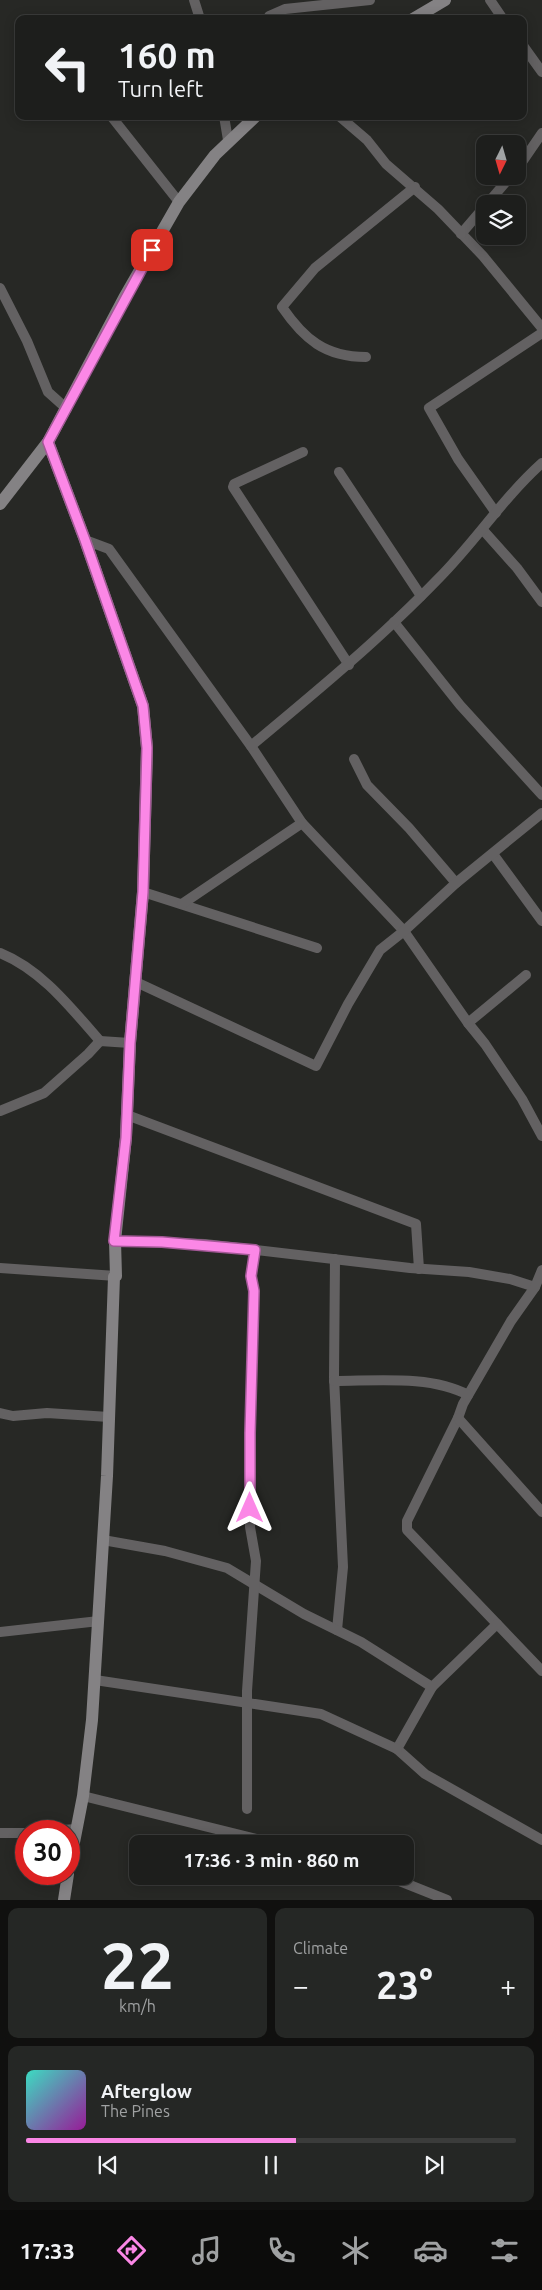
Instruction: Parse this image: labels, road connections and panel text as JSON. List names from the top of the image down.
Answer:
{
  "north": "bottom",
  "page": {
    "turn": ["160 m", "Turn left"],
    "limit": "30",
    "trip": "17:36 · 3 min · 860 m",
    "tile": [
      ["22", "km/h"],
      "Climate"
    ],
    "heat": ["−", "23°", "+"],
    "song": ["Afterglow", "The Pines"],
    "tabs": "17:33"
  }
}
